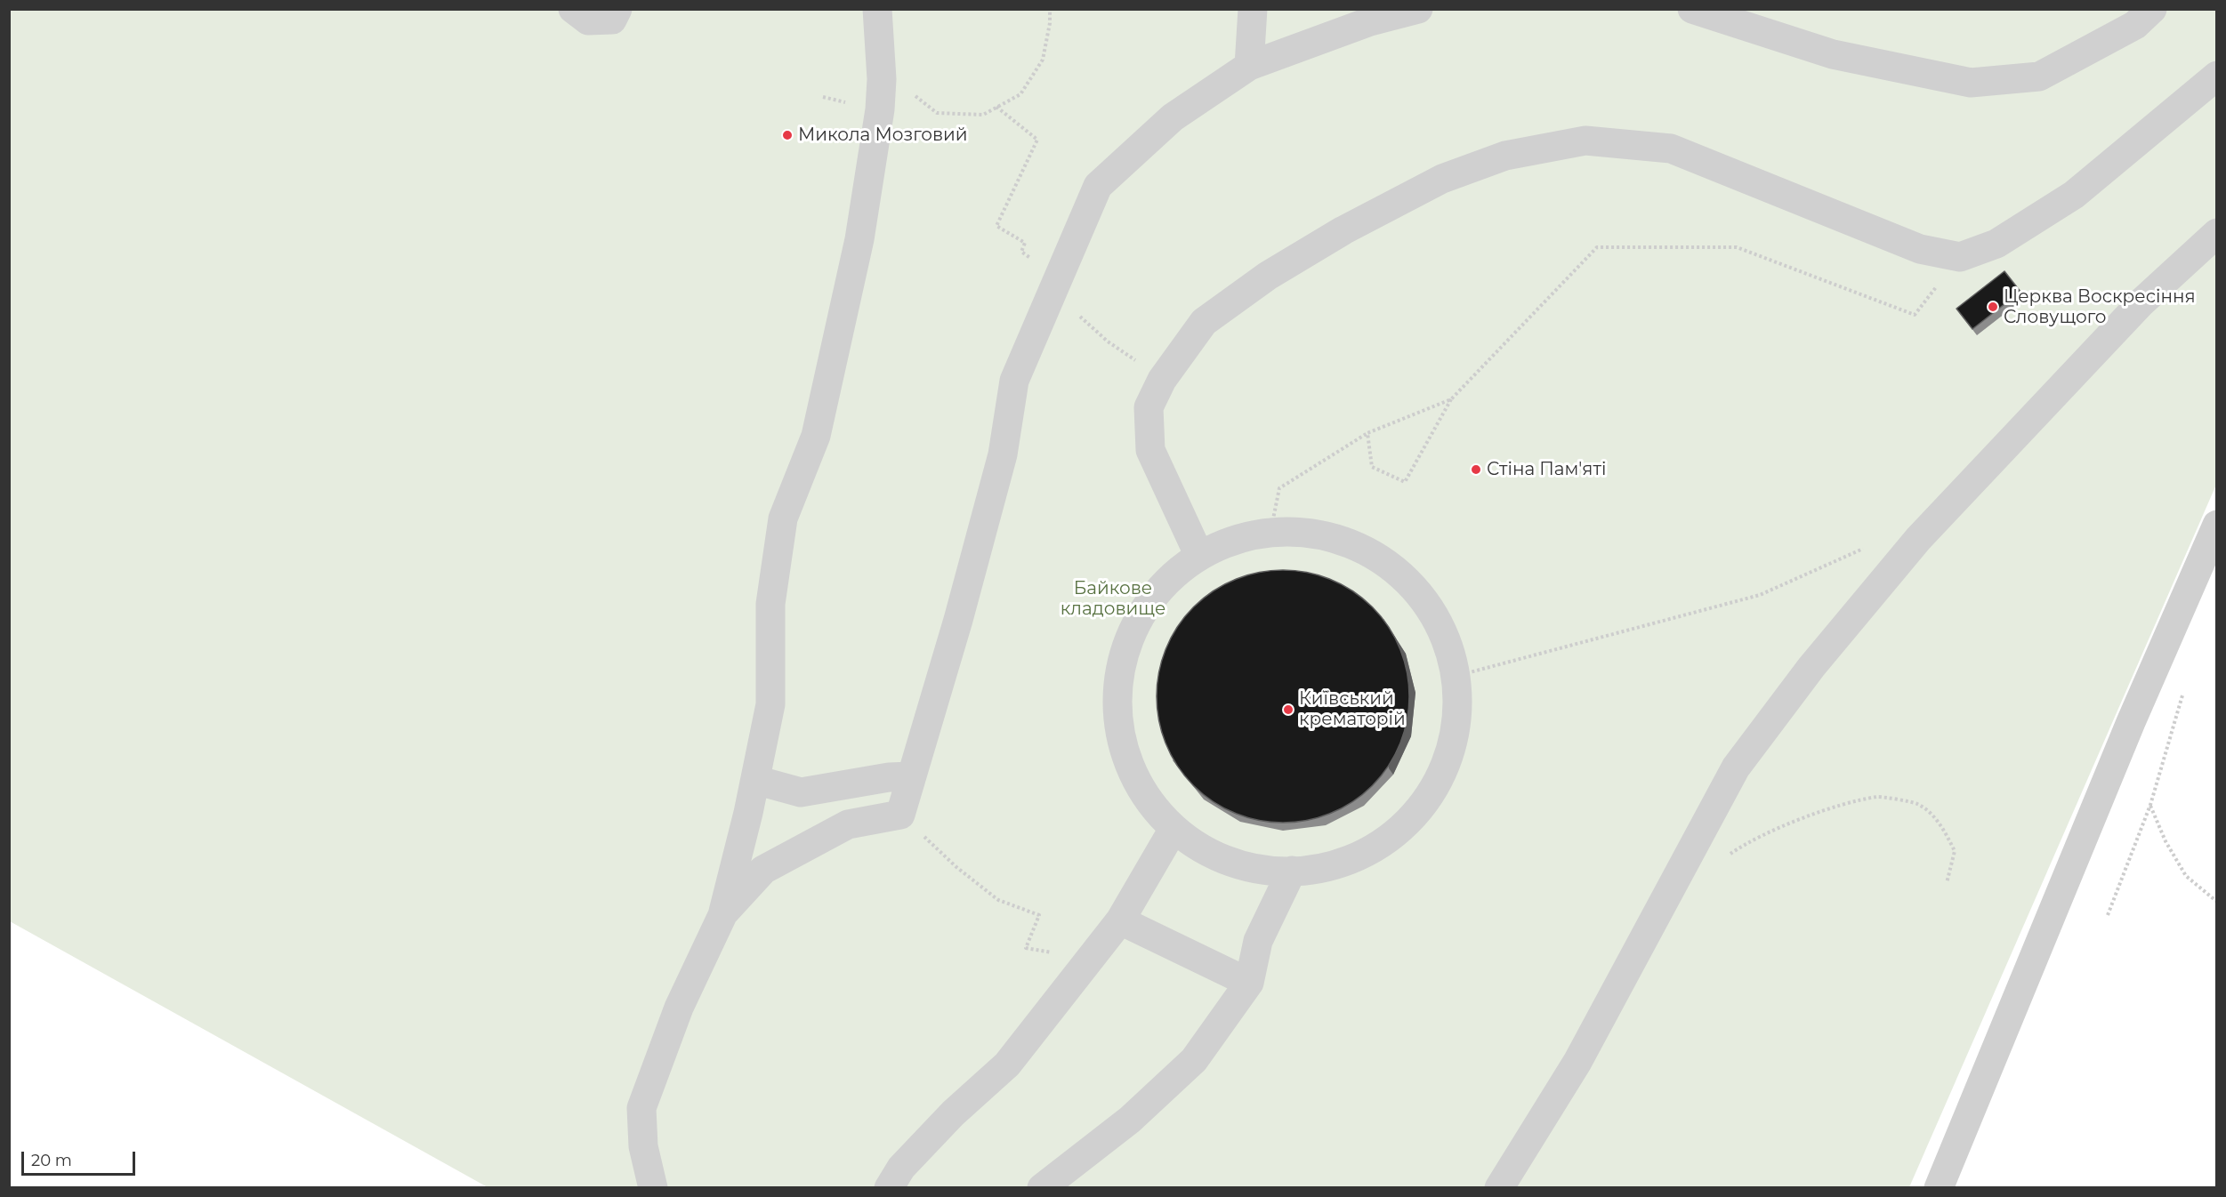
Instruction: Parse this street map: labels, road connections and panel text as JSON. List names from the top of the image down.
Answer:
{
  "parks": ["Байкове кладовище"],
  "places": [
    "Микола Мозговий",
    "Церква Воскресіння Словущого",
    "Стіна Пам'яті",
    "Київський крематорій"
  ],
  "scale_bar": "20 m"
}
